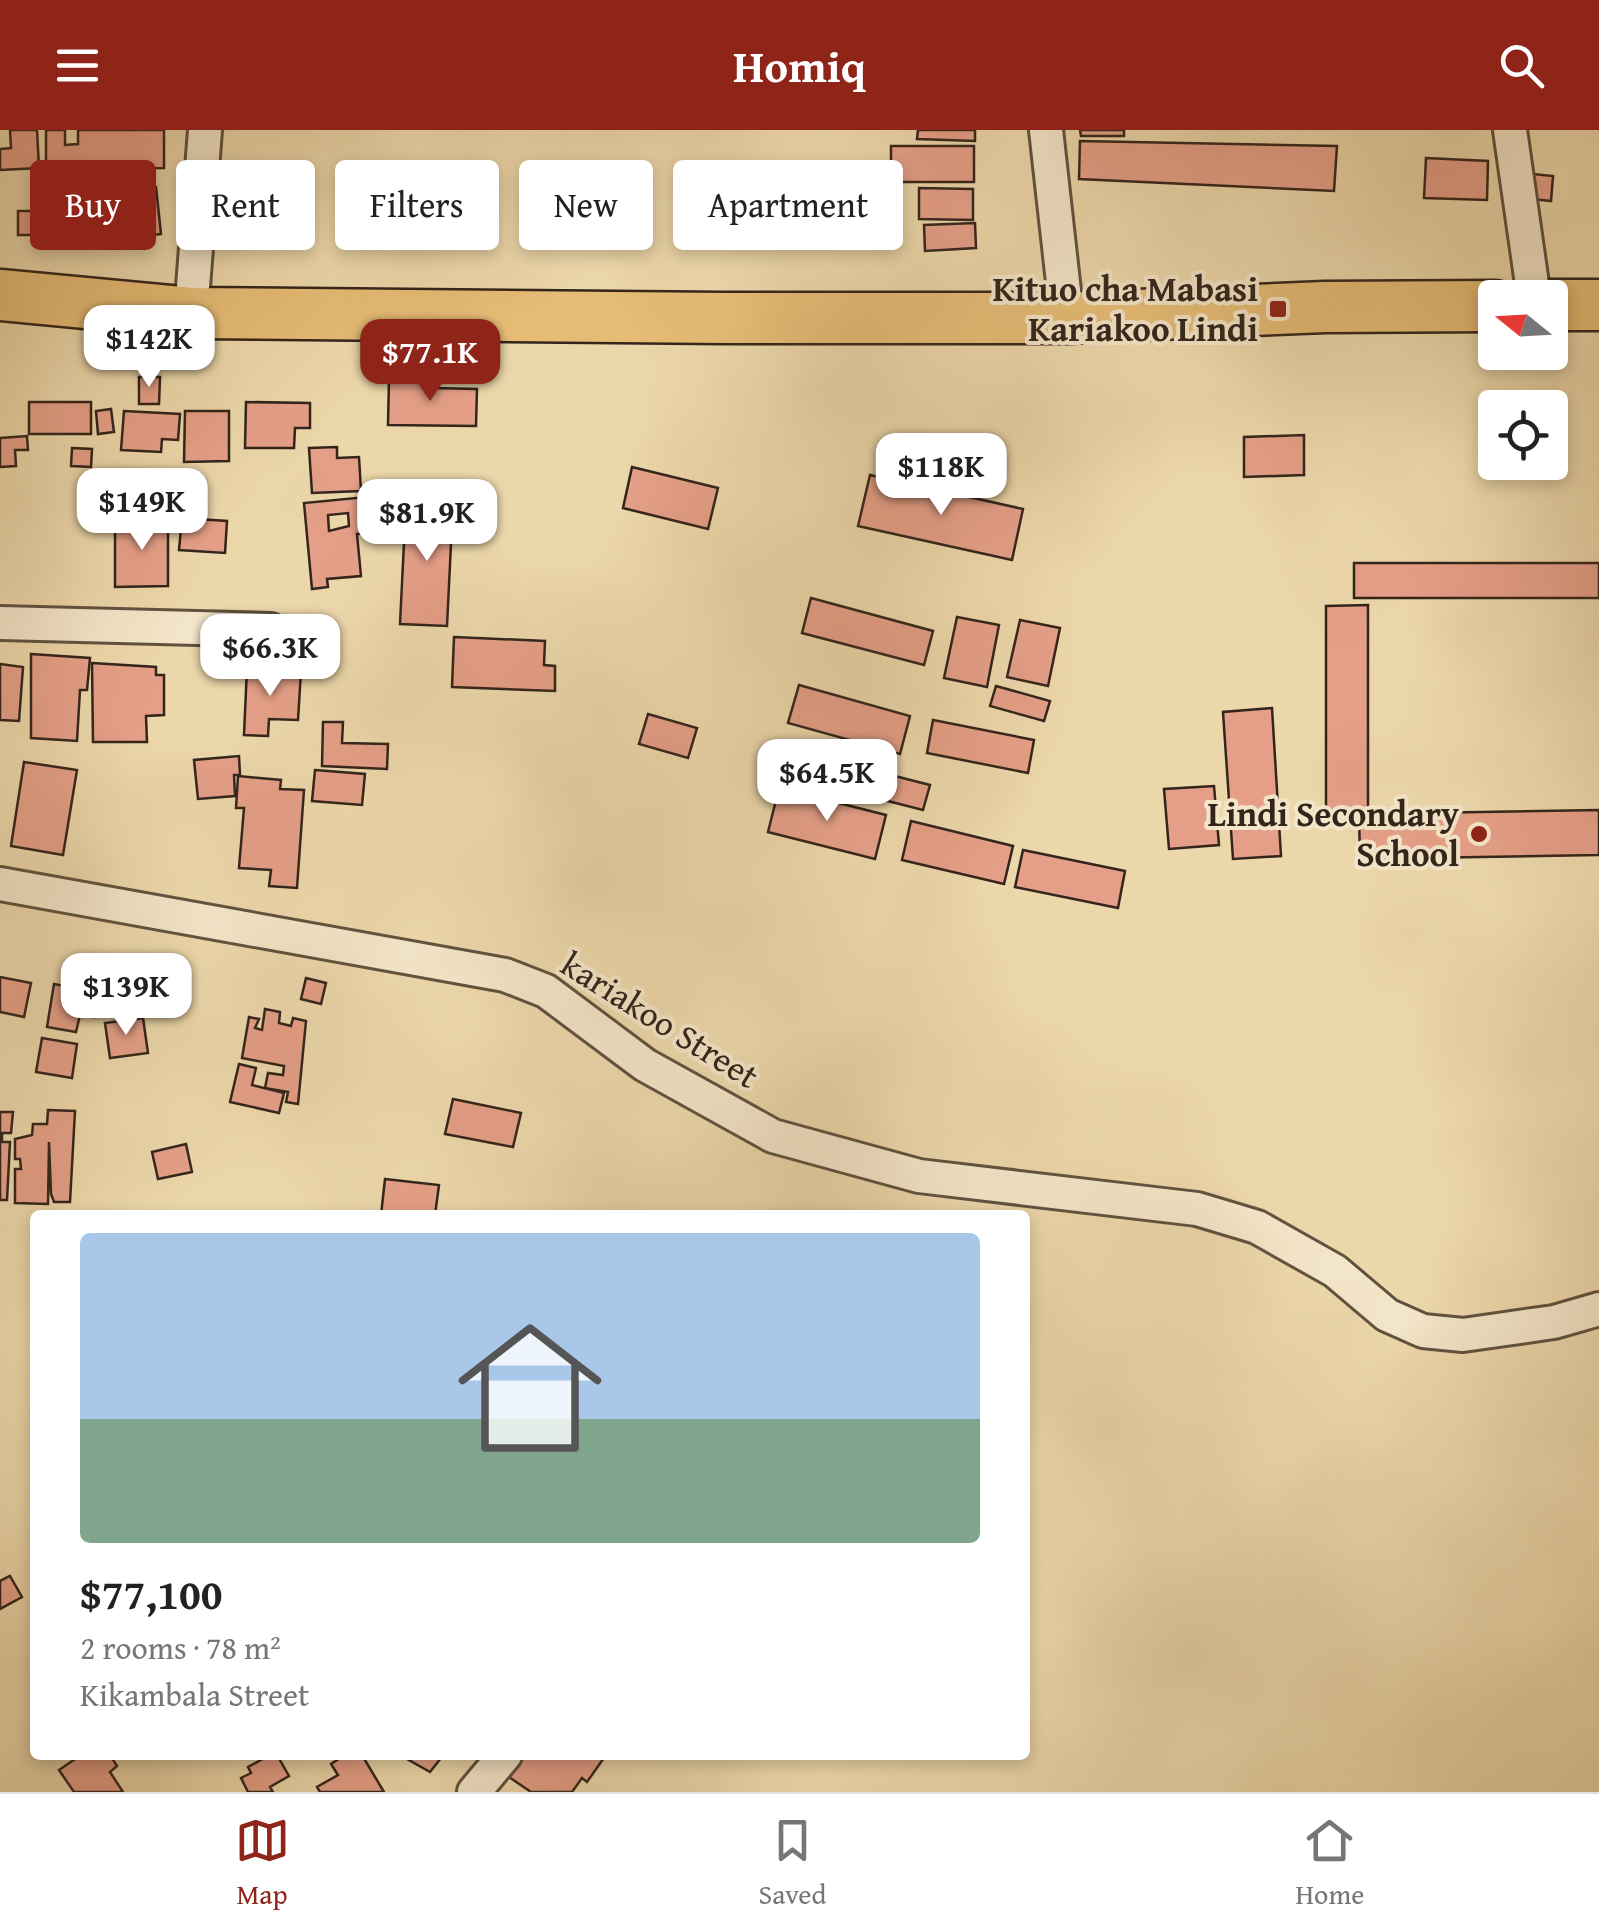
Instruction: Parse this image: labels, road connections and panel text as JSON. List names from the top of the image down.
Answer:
{
  "streets": {
    "street": ["kariakoo Street"]
  },
  "places": {
    "transit": ["Kituo cha Mabasi Kariakoo Lindi"],
    "other": ["Lindi Secondary School"]
  },
  "north": "left",
  "page": {
    "header": "Homiq",
    "chip": [
      "Buy",
      "Rent",
      "Filters",
      "New",
      "Apartment"
    ],
    "price": [
      "$142K",
      "$77.1K",
      "$118K",
      "$149K",
      "$81.9K",
      "$66.3K",
      "$64.5K",
      "$139K"
    ],
    "list": [
      {
        "name": "$77,100",
        "note": "2 rooms · 78 m² · Kikambala Street"
      }
    ],
    "tabs": ["Map", "Saved", "Home"]
  }
}
